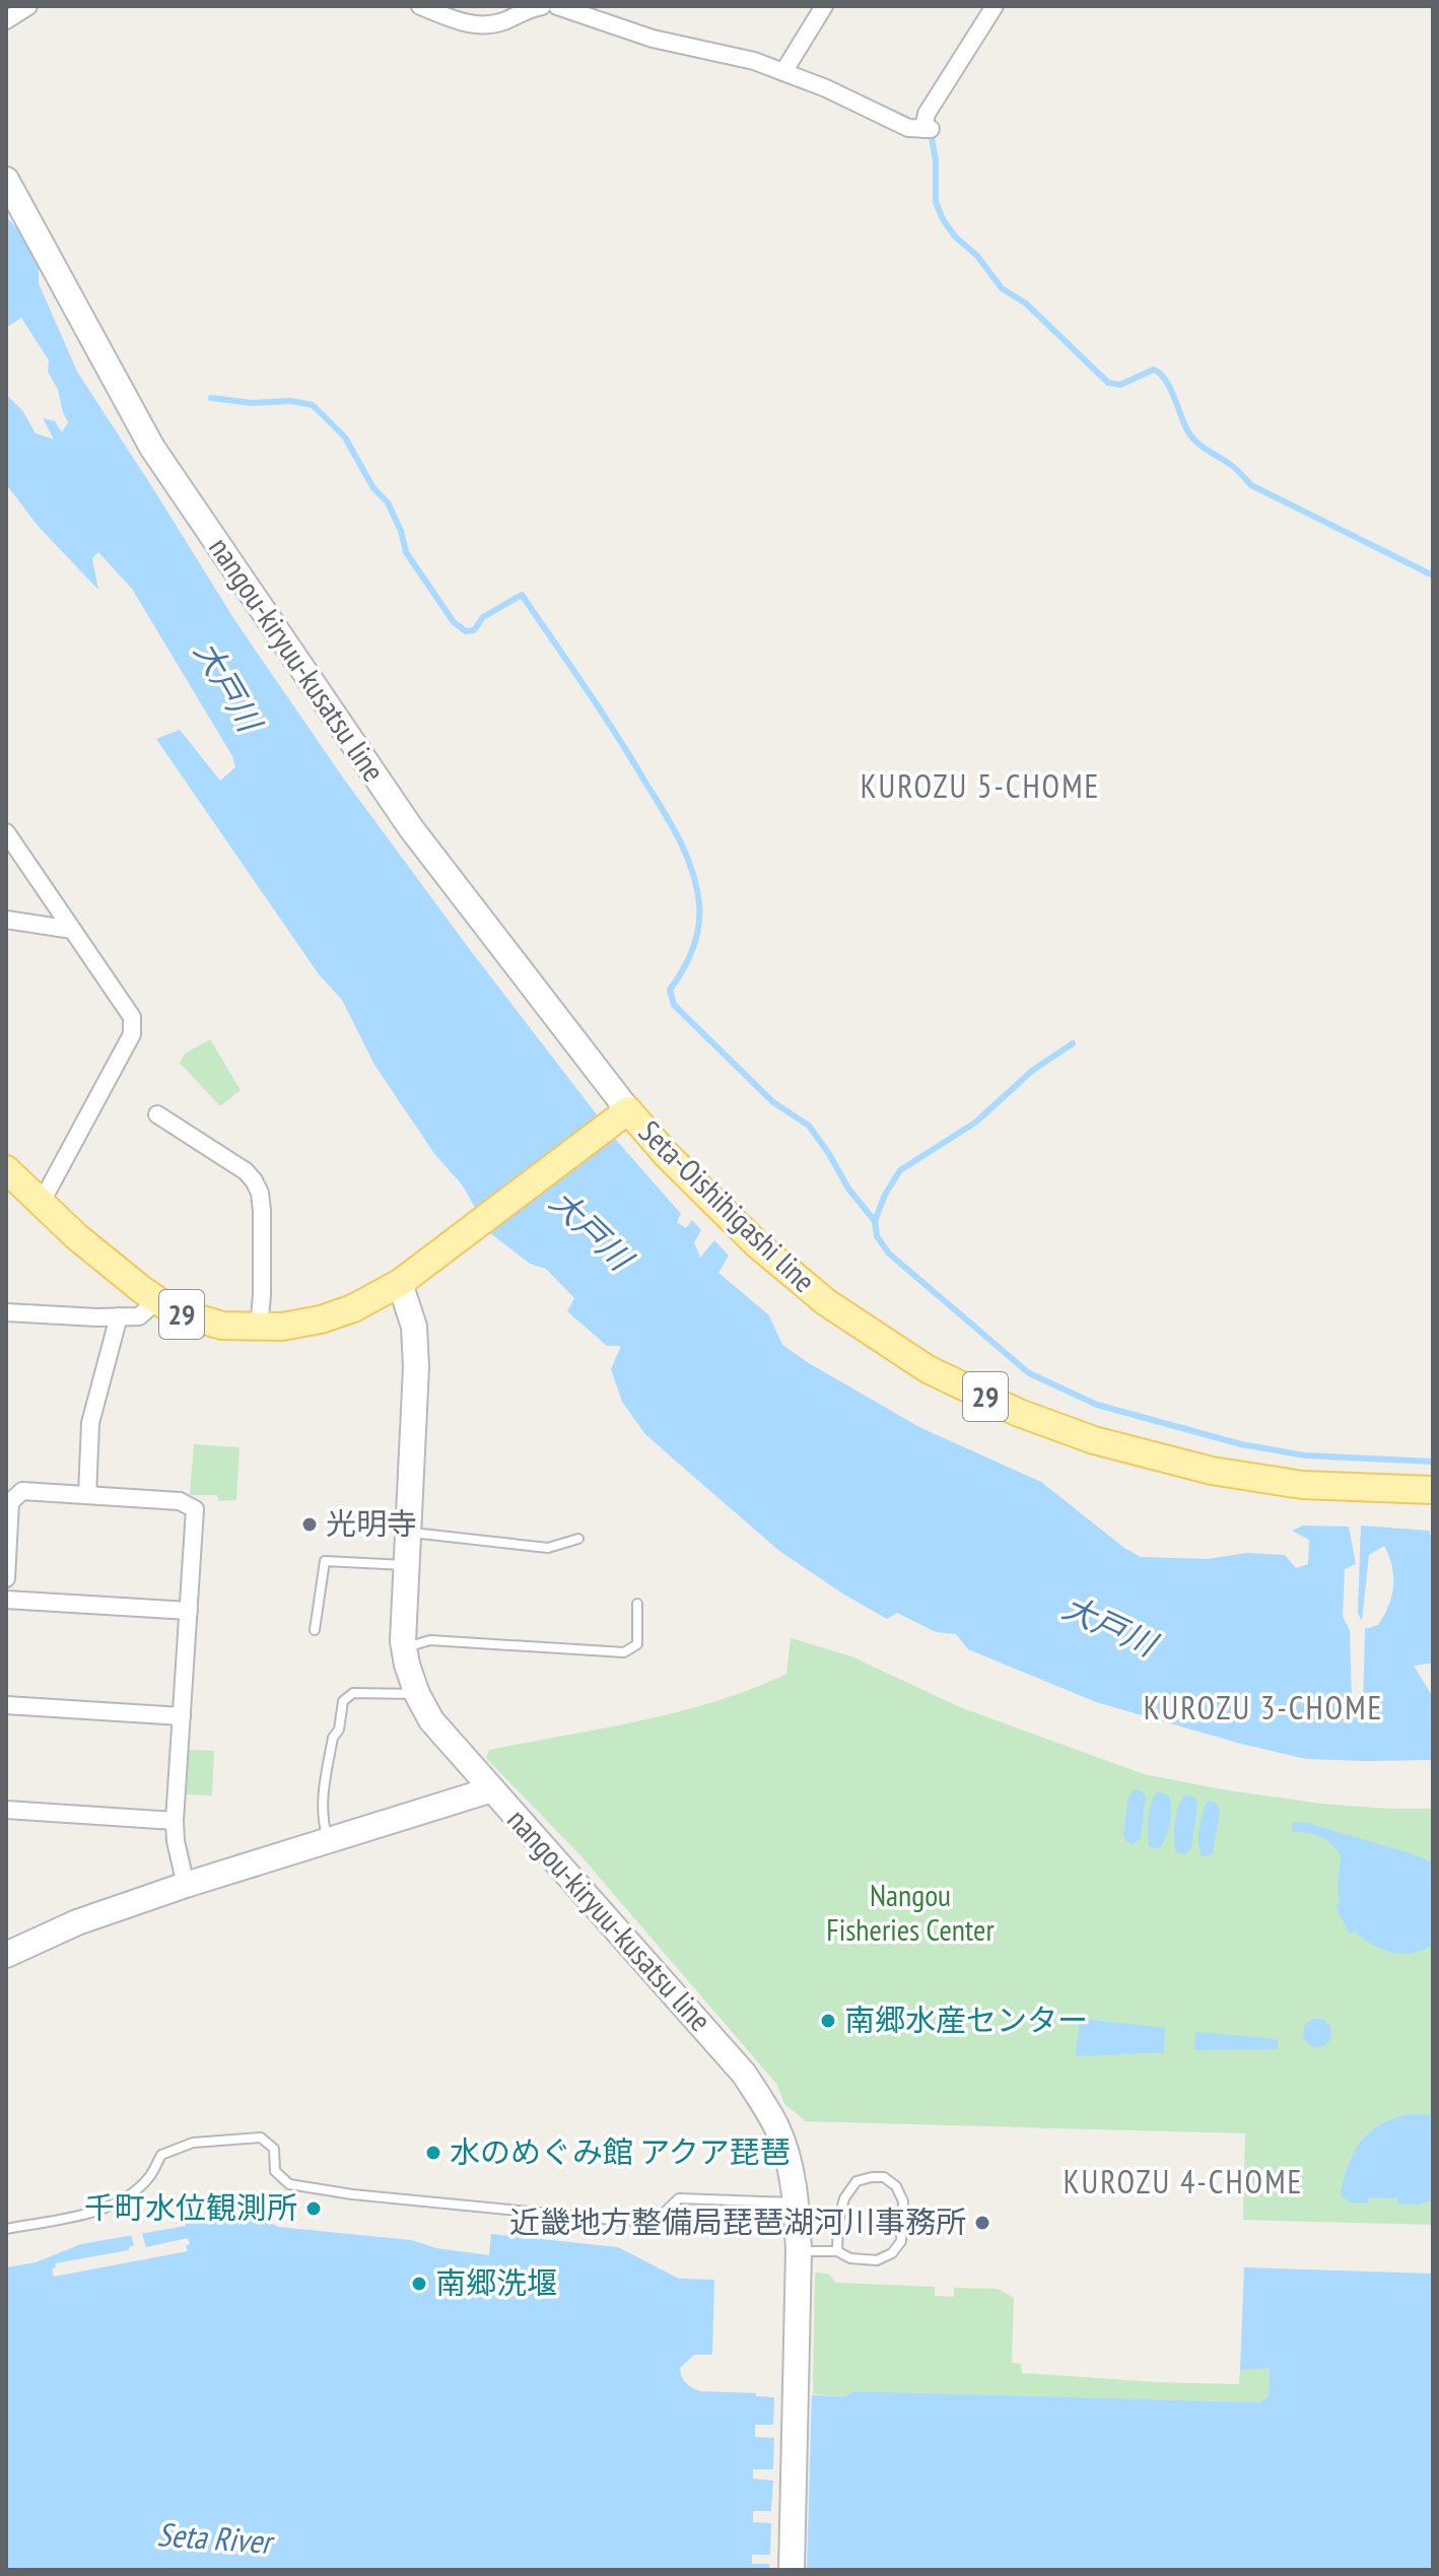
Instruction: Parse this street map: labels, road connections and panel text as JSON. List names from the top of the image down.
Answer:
{
  "streets": {
    "main road": ["nangou-kiryuu-kusatsu line", "Seta-Oishihigashi line", "29"]
  },
  "crossings": [
    ["nangou-kiryuu-kusatsu line", "Seta-Oishihigashi line"]
  ],
  "districts": ["KUROZU 5-CHOME", "KUROZU 3-CHOME", "KUROZU 4-CHOME"],
  "water": ["大戸川", "Seta River"],
  "parks": ["Nangou Fisheries Center"],
  "places": [
    "光明寺",
    "南郷水産センター",
    "水のめぐみ館 アクア琵琶",
    "千町水位観測所",
    "近畿地方整備局琵琶湖河川事務所",
    "南郷洗堰"
  ]
}
